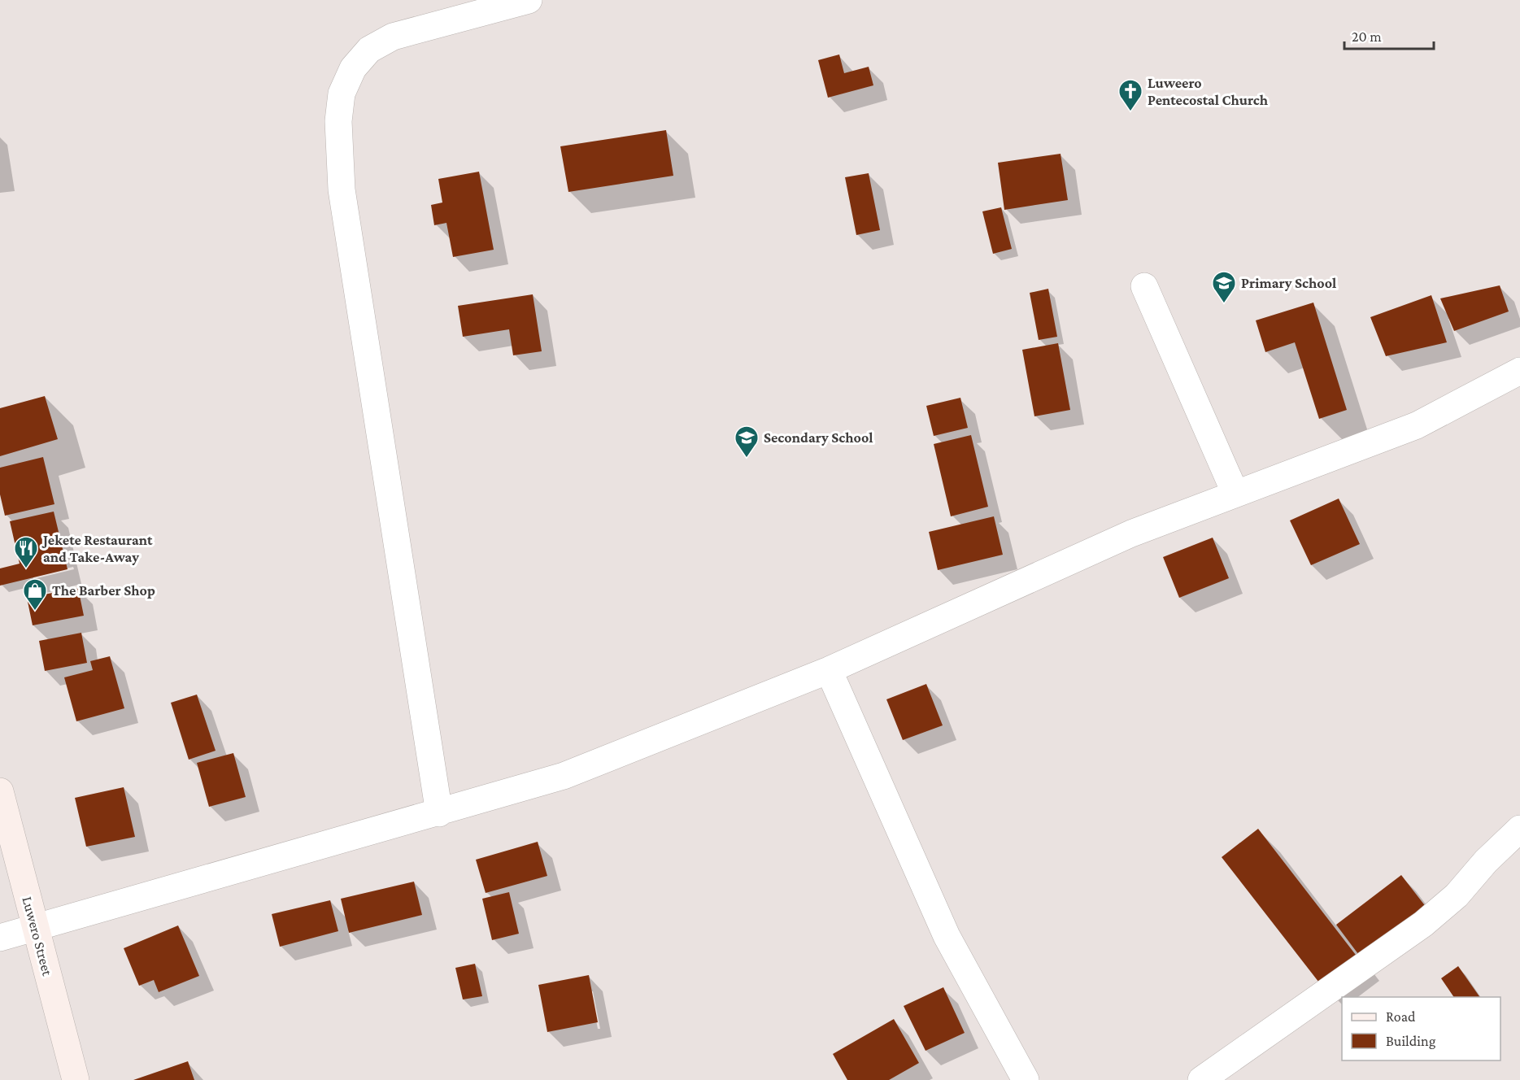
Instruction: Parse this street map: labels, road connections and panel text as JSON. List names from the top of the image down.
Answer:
{
  "streets": {
    "main road": ["Luwero Street"]
  },
  "places": {
    "church": ["Luweero Pentecostal Church"],
    "school or university": ["Primary School", "Secondary School"],
    "restaurant": ["Jekete Restaurant and Take-Away"],
    "shop": ["The Barber Shop"]
  },
  "legend": ["Road", "Building"],
  "scale_bar": "20 m"
}
